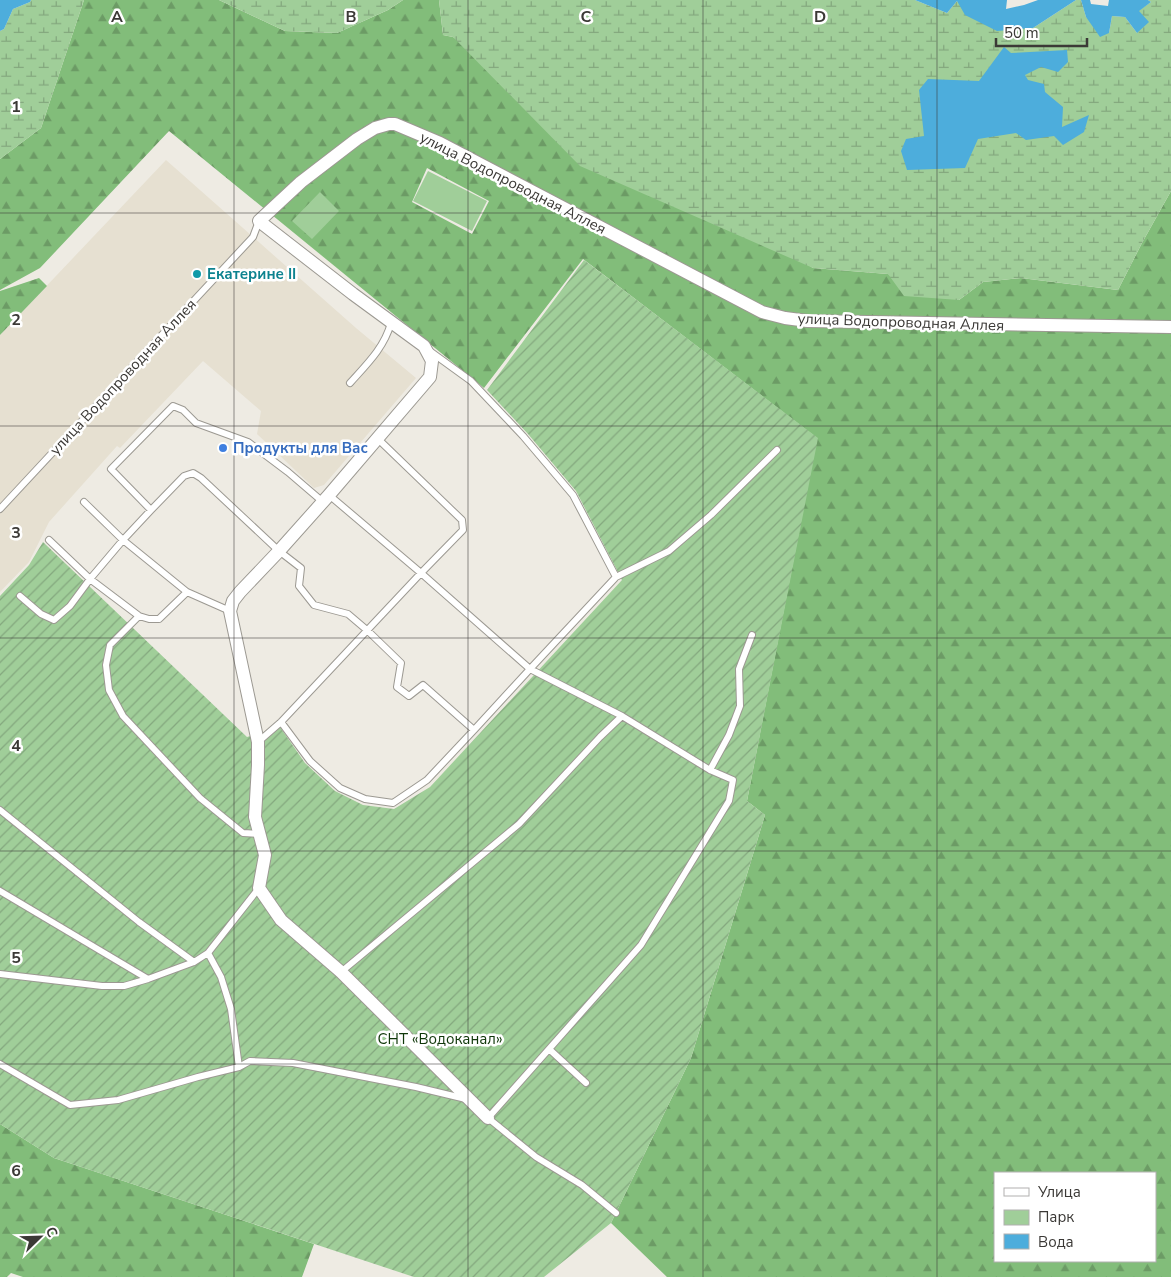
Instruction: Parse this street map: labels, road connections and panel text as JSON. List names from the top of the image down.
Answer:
{
  "streets": {
    "street": ["улица Водопроводная Аллея"]
  },
  "parks": ["СНТ «Водоканал»"],
  "places": ["Екатерине II", "Продукты для Вас"],
  "legend": ["Улица", "Парк", "Вода"],
  "scale_bar": "50 m",
  "north": "top right",
  "grid": {
    "columns": [
      "A",
      "B",
      "C",
      "D"
    ],
    "rows": [
      "1",
      "2",
      "3",
      "4",
      "5",
      "6"
    ]
  }
}
